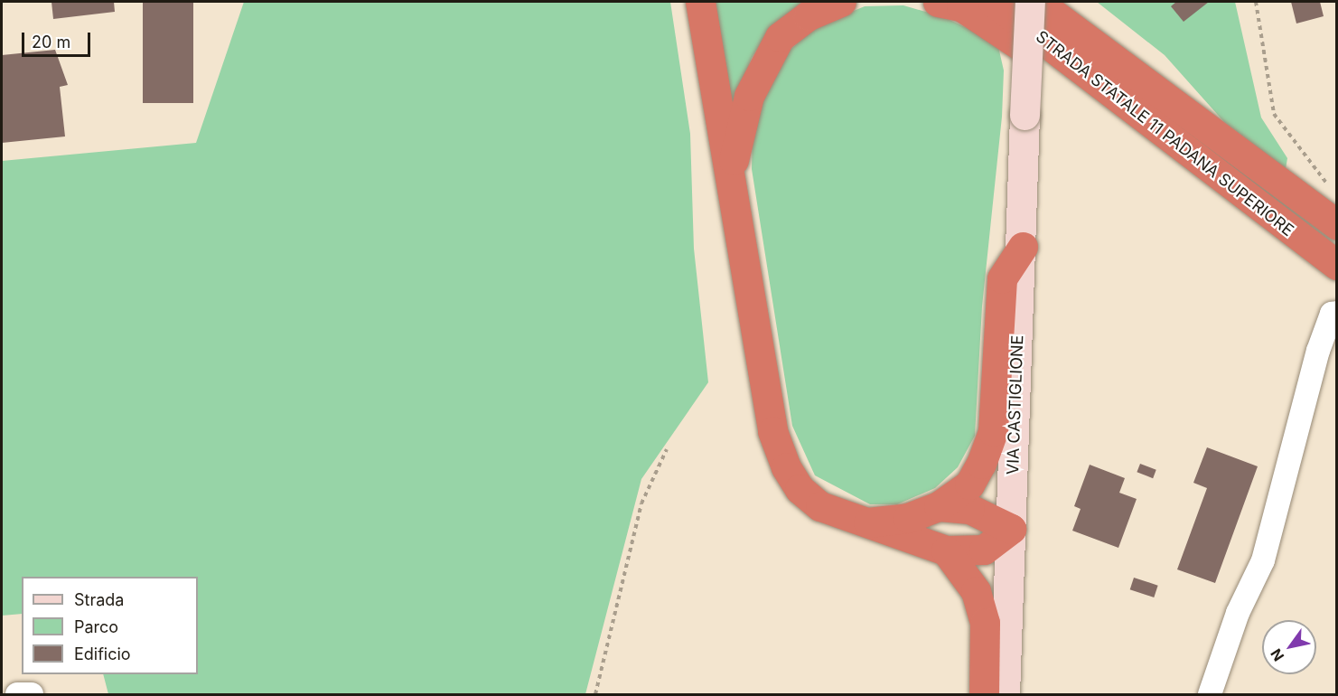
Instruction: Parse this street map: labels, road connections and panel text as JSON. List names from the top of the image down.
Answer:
{
  "streets": {
    "highway": ["STRADA STATALE 11 PADANA SUPERIORE"],
    "main road": ["VIA CASTIGLIONE"]
  },
  "legend": ["Strada", "Parco", "Edificio"],
  "scale_bar": "20 m",
  "north": "bottom left"
}
